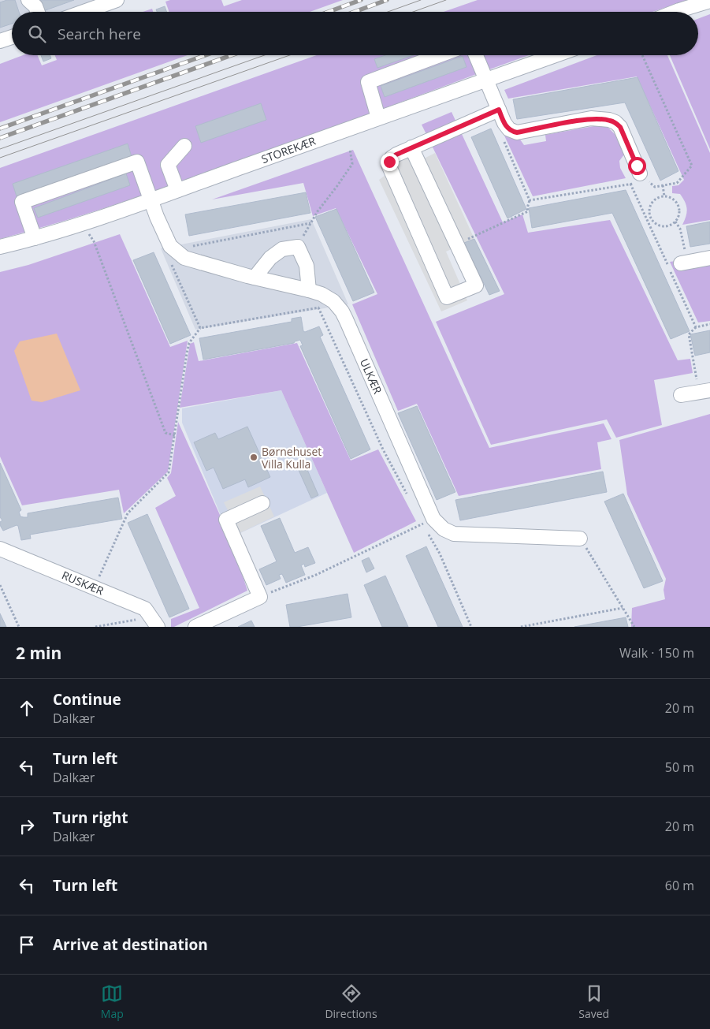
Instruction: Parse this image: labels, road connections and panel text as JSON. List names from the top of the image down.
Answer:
{
  "streets": {
    "street": ["STOREKÆR", "ULKÆR", "RUSKÆR"]
  },
  "crossings": [
    ["STOREKÆR", "ULKÆR"]
  ],
  "places": ["Børnehuset Villa Kulla"],
  "page": {
    "search": "Search here",
    "heading": ["2 min", "Walk · 150 m"],
    "list": [
      ["Continue", "Dalkær", "20 m"],
      ["Turn left", "Dalkær", "50 m"],
      ["Turn right", "Dalkær", "20 m"],
      ["Turn left", "60 m"],
      "Arrive at destination"
    ],
    "nav": ["Map", "Directions", "Saved"]
  }
}
